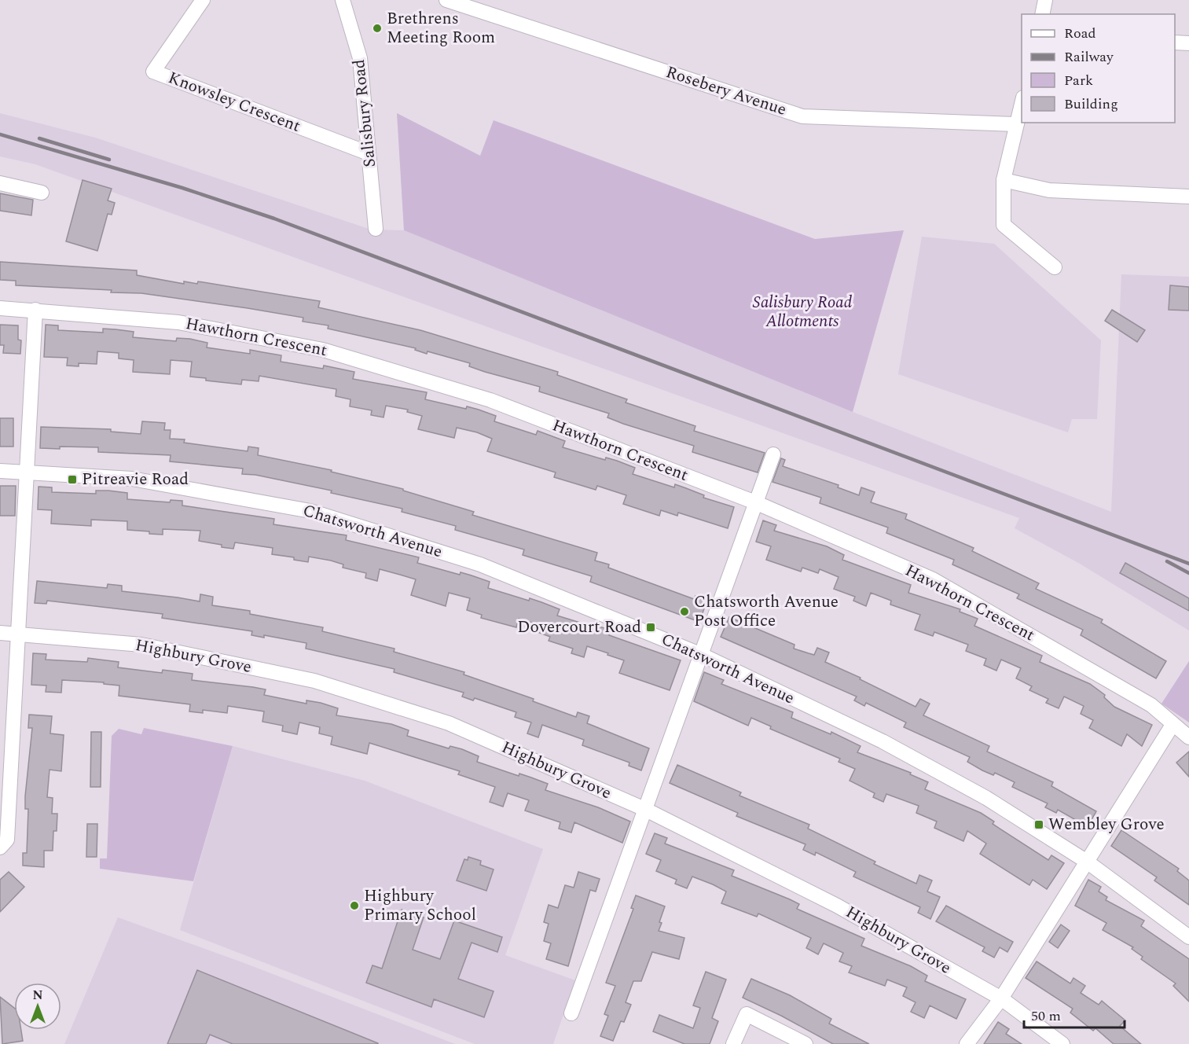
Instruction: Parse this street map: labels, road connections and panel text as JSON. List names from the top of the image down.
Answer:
{
  "streets": {
    "street": [
      "Rosebery Avenue",
      "Knowsley Crescent",
      "Salisbury Road",
      "Hawthorn Crescent",
      "Chatsworth Avenue",
      "Highbury Grove"
    ]
  },
  "crossings": [
    ["Knowsley Crescent", "Salisbury Road"]
  ],
  "parks": ["Salisbury Road Allotments"],
  "places": {
    "other": ["Brethrens Meeting Room", "Chatsworth Avenue Post Office", "Highbury Primary School"],
    "transit": ["Pitreavie Road", "Dovercourt Road", "Wembley Grove"]
  },
  "legend": [
    "Road",
    "Railway",
    "Park",
    "Building"
  ],
  "scale_bar": "50 m",
  "north": "top"
}
